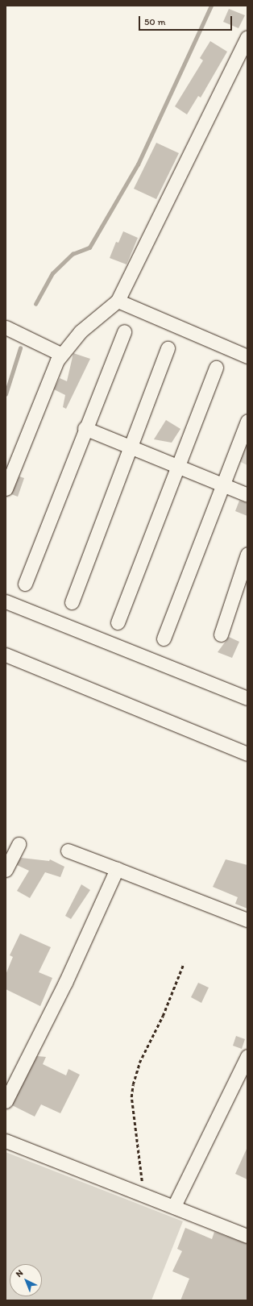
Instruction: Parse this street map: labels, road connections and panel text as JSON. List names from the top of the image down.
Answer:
{
  "scale_bar": "50 m",
  "north": "top left"
}
